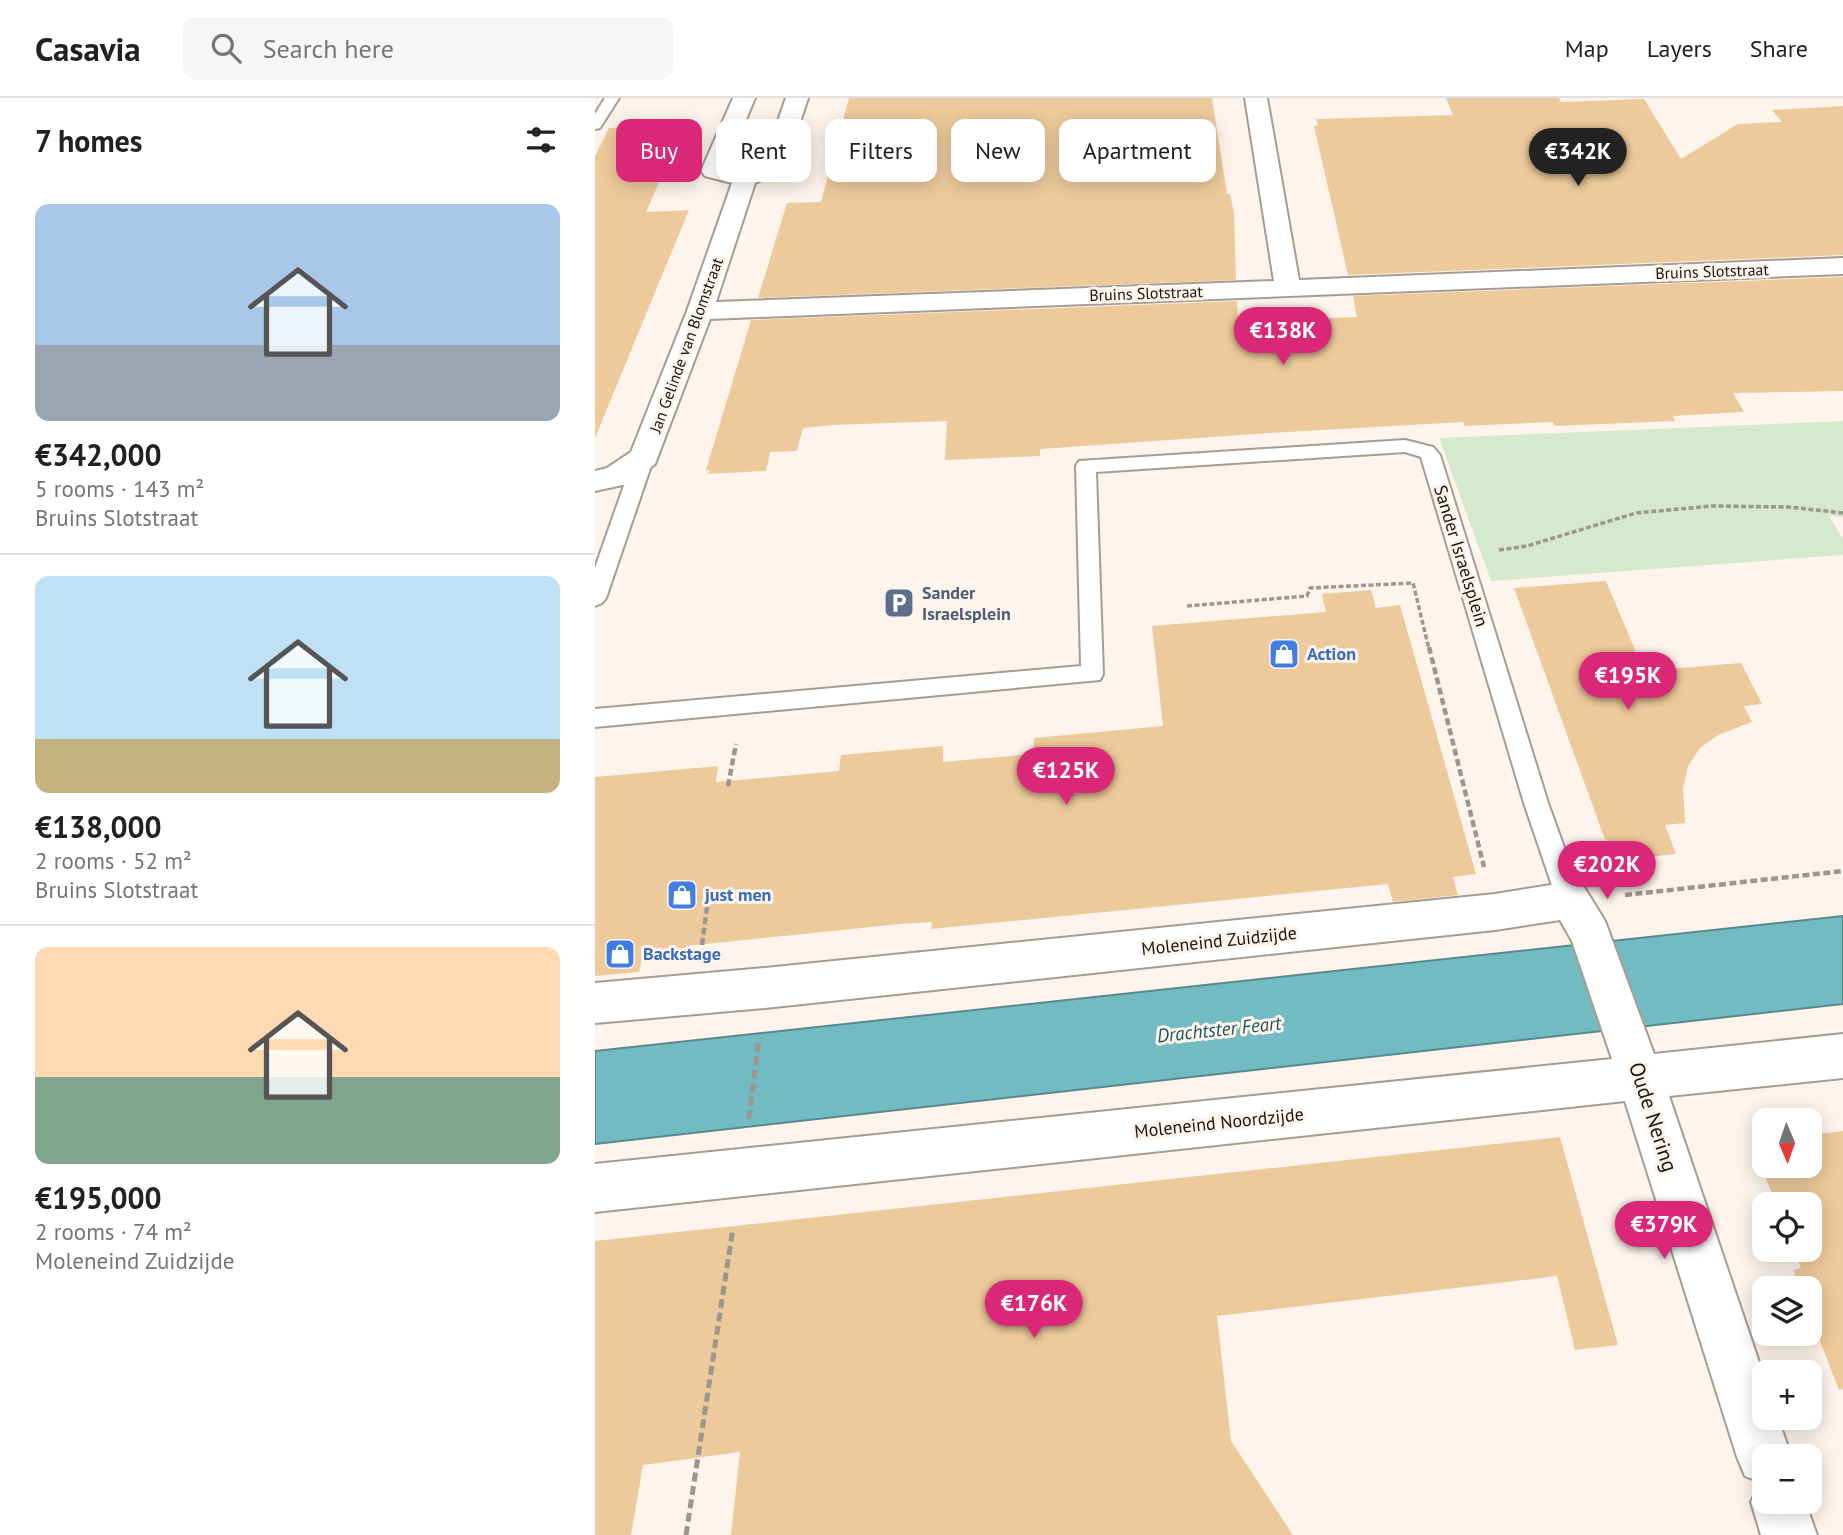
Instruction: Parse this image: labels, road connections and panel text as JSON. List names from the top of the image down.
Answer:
{
  "streets": {
    "street": [
      "Bruins Slotstraat",
      "Jan Gelinde van Blomstraat",
      "Moleneind Zuidzijde",
      "Oude Nering",
      "Moleneind Noordzijde"
    ],
    "lane": ["Sander Israelsplein"]
  },
  "crossings": [
    ["Bruins Slotstraat", "Jan Gelinde van Blomstraat"],
    ["Sander Israelsplein", "Moleneind Zuidzijde"],
    ["Sander Israelsplein", "Oude Nering"],
    ["Moleneind Zuidzijde", "Oude Nering"],
    ["Oude Nering", "Moleneind Noordzijde"]
  ],
  "water": ["Drachtster Feart"],
  "places": {
    "parking": ["Sander Israelsplein"],
    "shop": ["Action", "just men", "Backstage"]
  },
  "north": "bottom",
  "page": {
    "header": "Casavia",
    "search": "Search here",
    "nav": ["Map", "Layers", "Share"],
    "heading": "7 homes",
    "chip": [
      "Buy",
      "Rent",
      "Filters",
      "New",
      "Apartment"
    ],
    "price": [
      "€342K",
      "€138K",
      "€195K",
      "€125K",
      "€202K",
      "€379K",
      "€176K"
    ],
    "list": [
      {
        "name": "€342,000",
        "note": "5 rooms · 143 m² · Bruins Slotstraat"
      },
      {
        "name": "€138,000",
        "note": "2 rooms · 52 m² · Bruins Slotstraat"
      },
      {
        "name": "€195,000",
        "note": "2 rooms · 74 m² · Moleneind Zuidzijde"
      }
    ],
    "map_buttons": ["+", "−"]
  }
}
